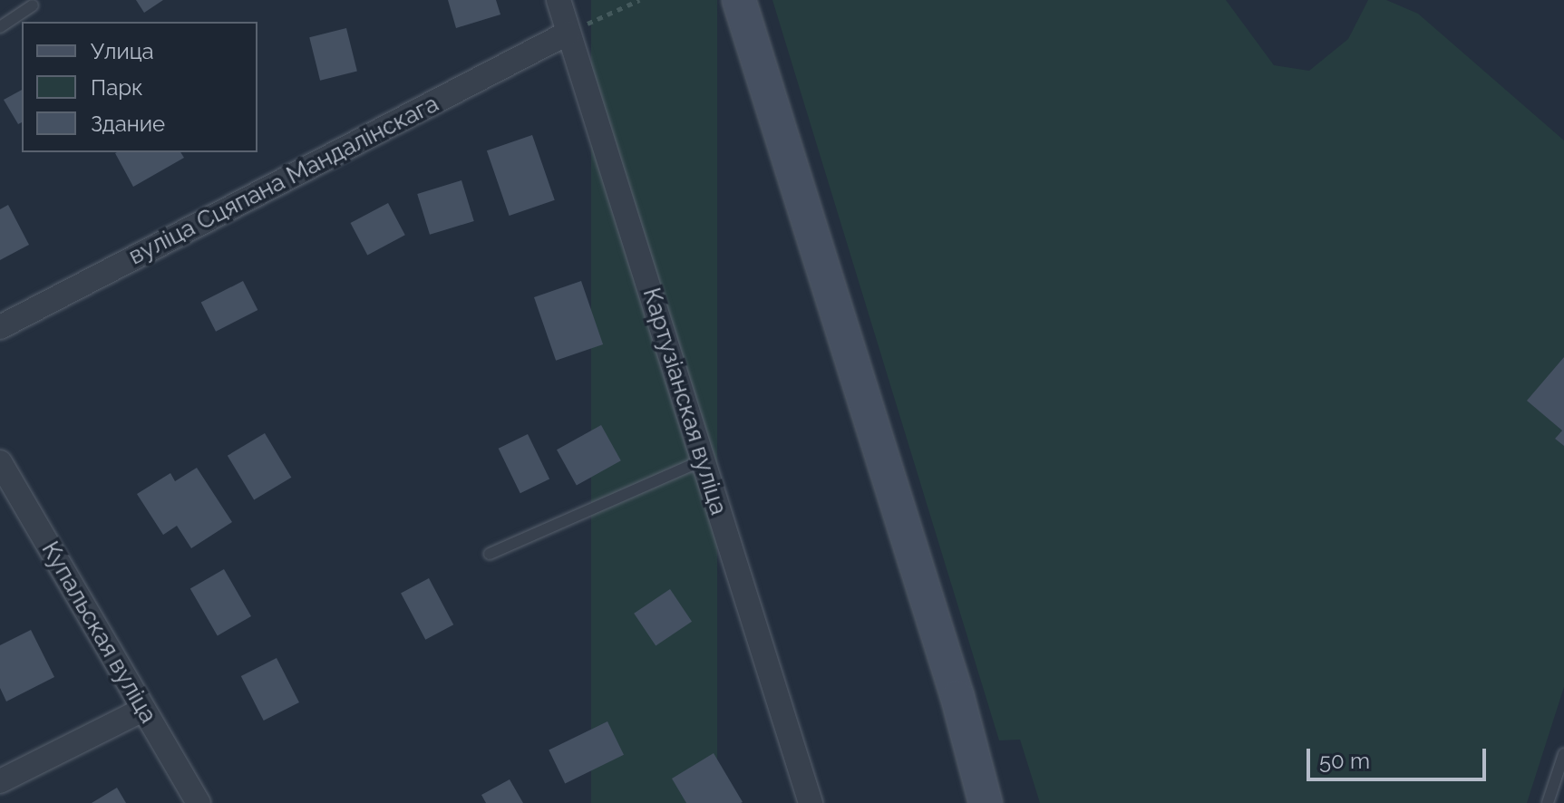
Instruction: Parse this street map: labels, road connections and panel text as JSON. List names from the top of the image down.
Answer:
{
  "streets": {
    "street": ["вуліца Сцяпана Мандалінскага", "Картузіанская вуліца", "Купальская вуліца"]
  },
  "crossings": [
    ["вуліца Сцяпана Мандалінскага", "Картузіанская вуліца"]
  ],
  "legend": ["Улица", "Парк", "Здание"],
  "scale_bar": "50 m"
}
